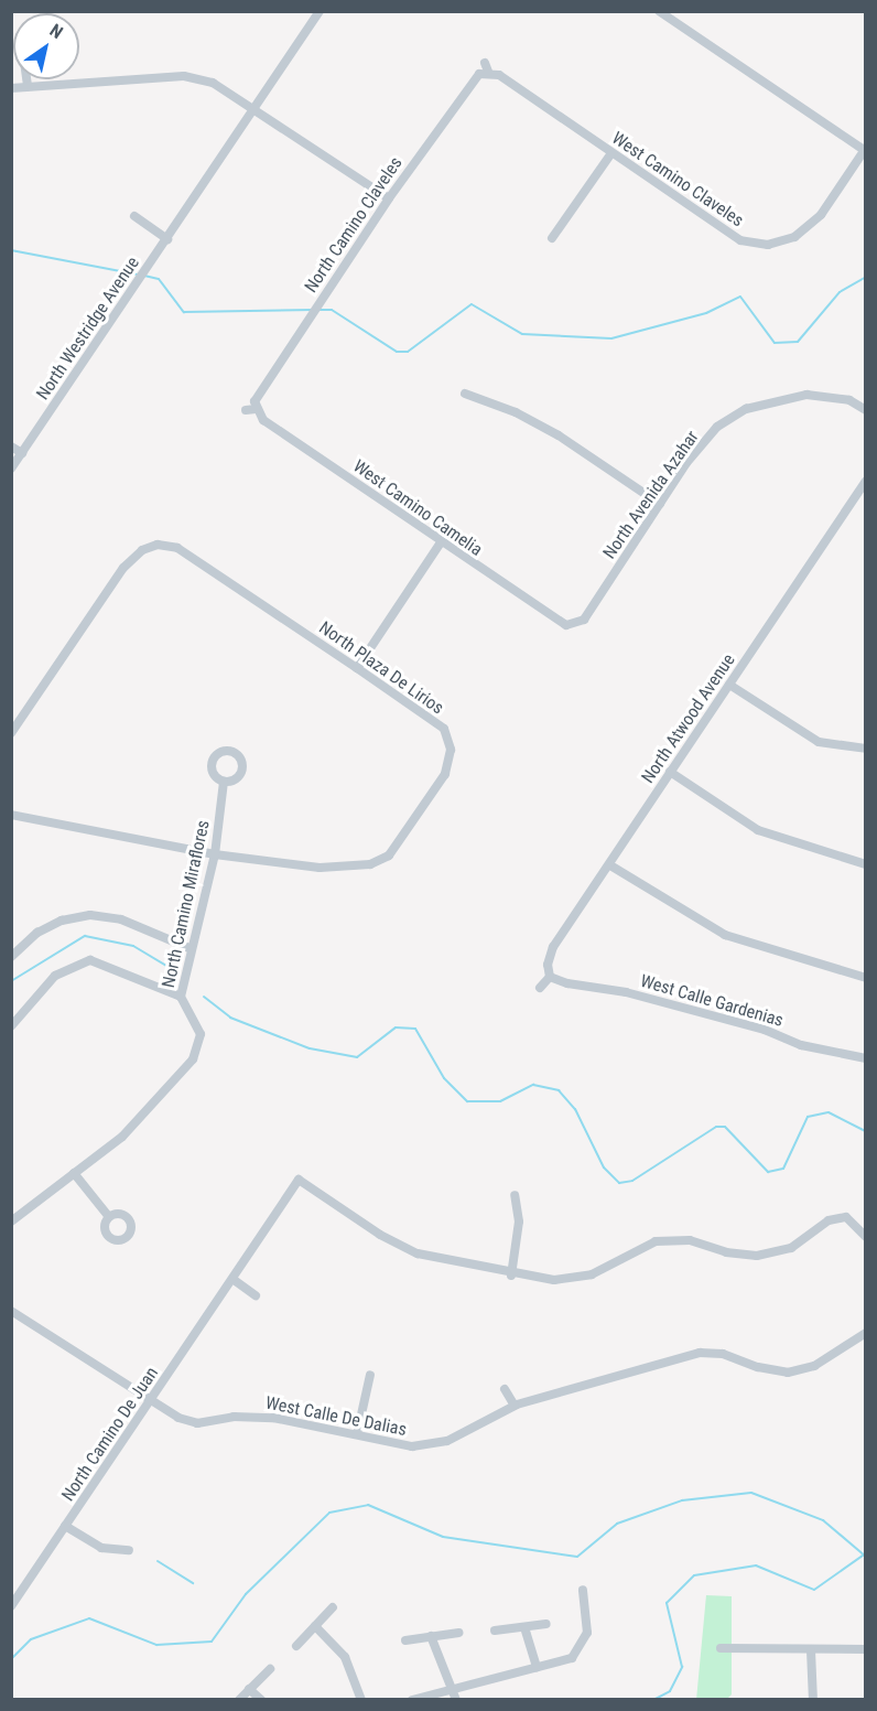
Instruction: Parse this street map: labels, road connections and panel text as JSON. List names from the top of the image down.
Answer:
{
  "streets": {
    "street": [
      "West Camino Claveles",
      "North Camino Claveles",
      "North Westridge Avenue",
      "North Avenida Azahar",
      "West Camino Camelia",
      "North Plaza De Lirios",
      "North Atwood Avenue",
      "North Camino Miraflores",
      "West Calle Gardenias",
      "West Calle De Dalias",
      "North Camino De Juan"
    ]
  },
  "crossings": [
    ["West Camino Claveles", "North Camino Claveles"],
    ["North Camino Claveles", "West Camino Camelia"],
    ["North Avenida Azahar", "West Camino Camelia"],
    ["North Plaza De Lirios", "North Camino Miraflores"],
    ["North Atwood Avenue", "West Calle Gardenias"],
    ["West Calle De Dalias", "North Camino De Juan"]
  ],
  "north": "top right"
}
